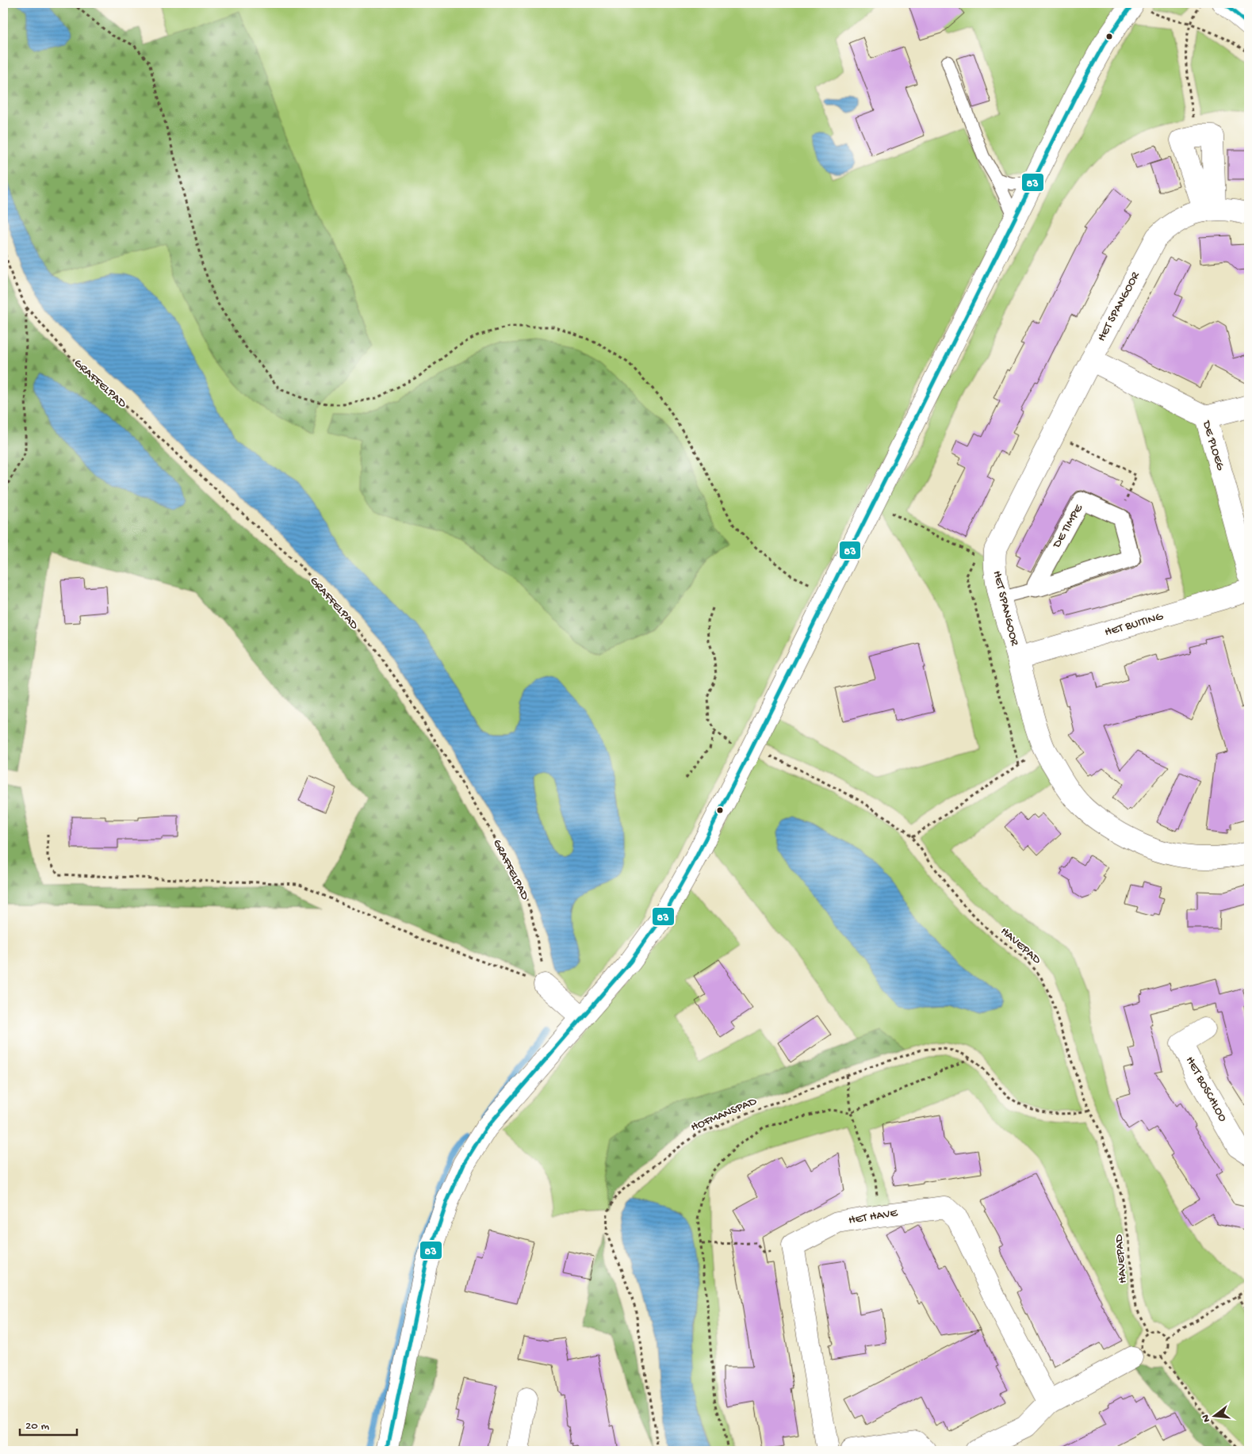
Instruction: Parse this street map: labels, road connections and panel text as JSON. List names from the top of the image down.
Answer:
{
  "streets": {
    "street": [
      "HET SPANGOOR",
      "DE PLOEG",
      "DE TIMPE",
      "HET BUITING",
      "HET BOSCHLOO",
      "HET HAVE"
    ],
    "path": ["GRAFFELPAD", "HAVEPAD", "HOFMANSPAD"]
  },
  "crossings": [
    ["HET SPANGOOR", "DE PLOEG"],
    ["HET SPANGOOR", "HET BUITING"],
    ["HAVEPAD", "HOFMANSPAD"]
  ],
  "lines": ["transit line 83"],
  "scale_bar": "20 m",
  "north": "left"
}
